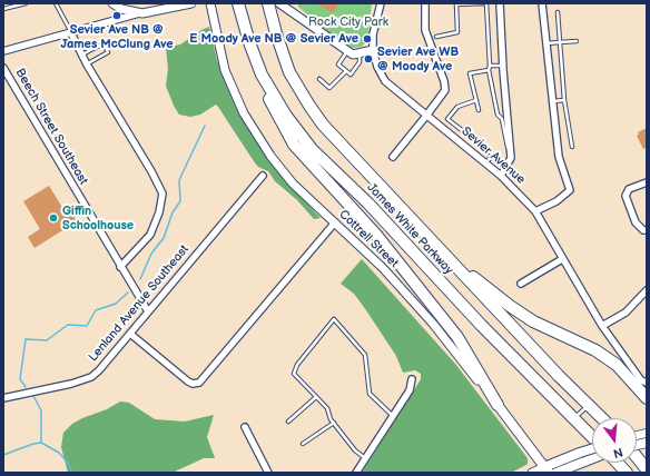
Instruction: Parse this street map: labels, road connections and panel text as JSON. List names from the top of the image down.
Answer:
{
  "streets": {
    "highway": ["James White Parkway"],
    "main road": ["Cottrell Street"],
    "street": ["Beech Street Southeast", "Sevier Avenue", "Lenland Avenue Southeast"]
  },
  "crossings": [
    ["Beech Street Southeast", "Lenland Avenue Southeast"]
  ],
  "parks": ["Rock City Park"],
  "places": [
    "Sevier Ave NB @ James McClung Ave",
    "E Moody Ave NB @ Sevier Ave",
    "Sevier Ave WB @ Moody Ave",
    "Giffin Schoolhouse"
  ],
  "north": "bottom"
}
